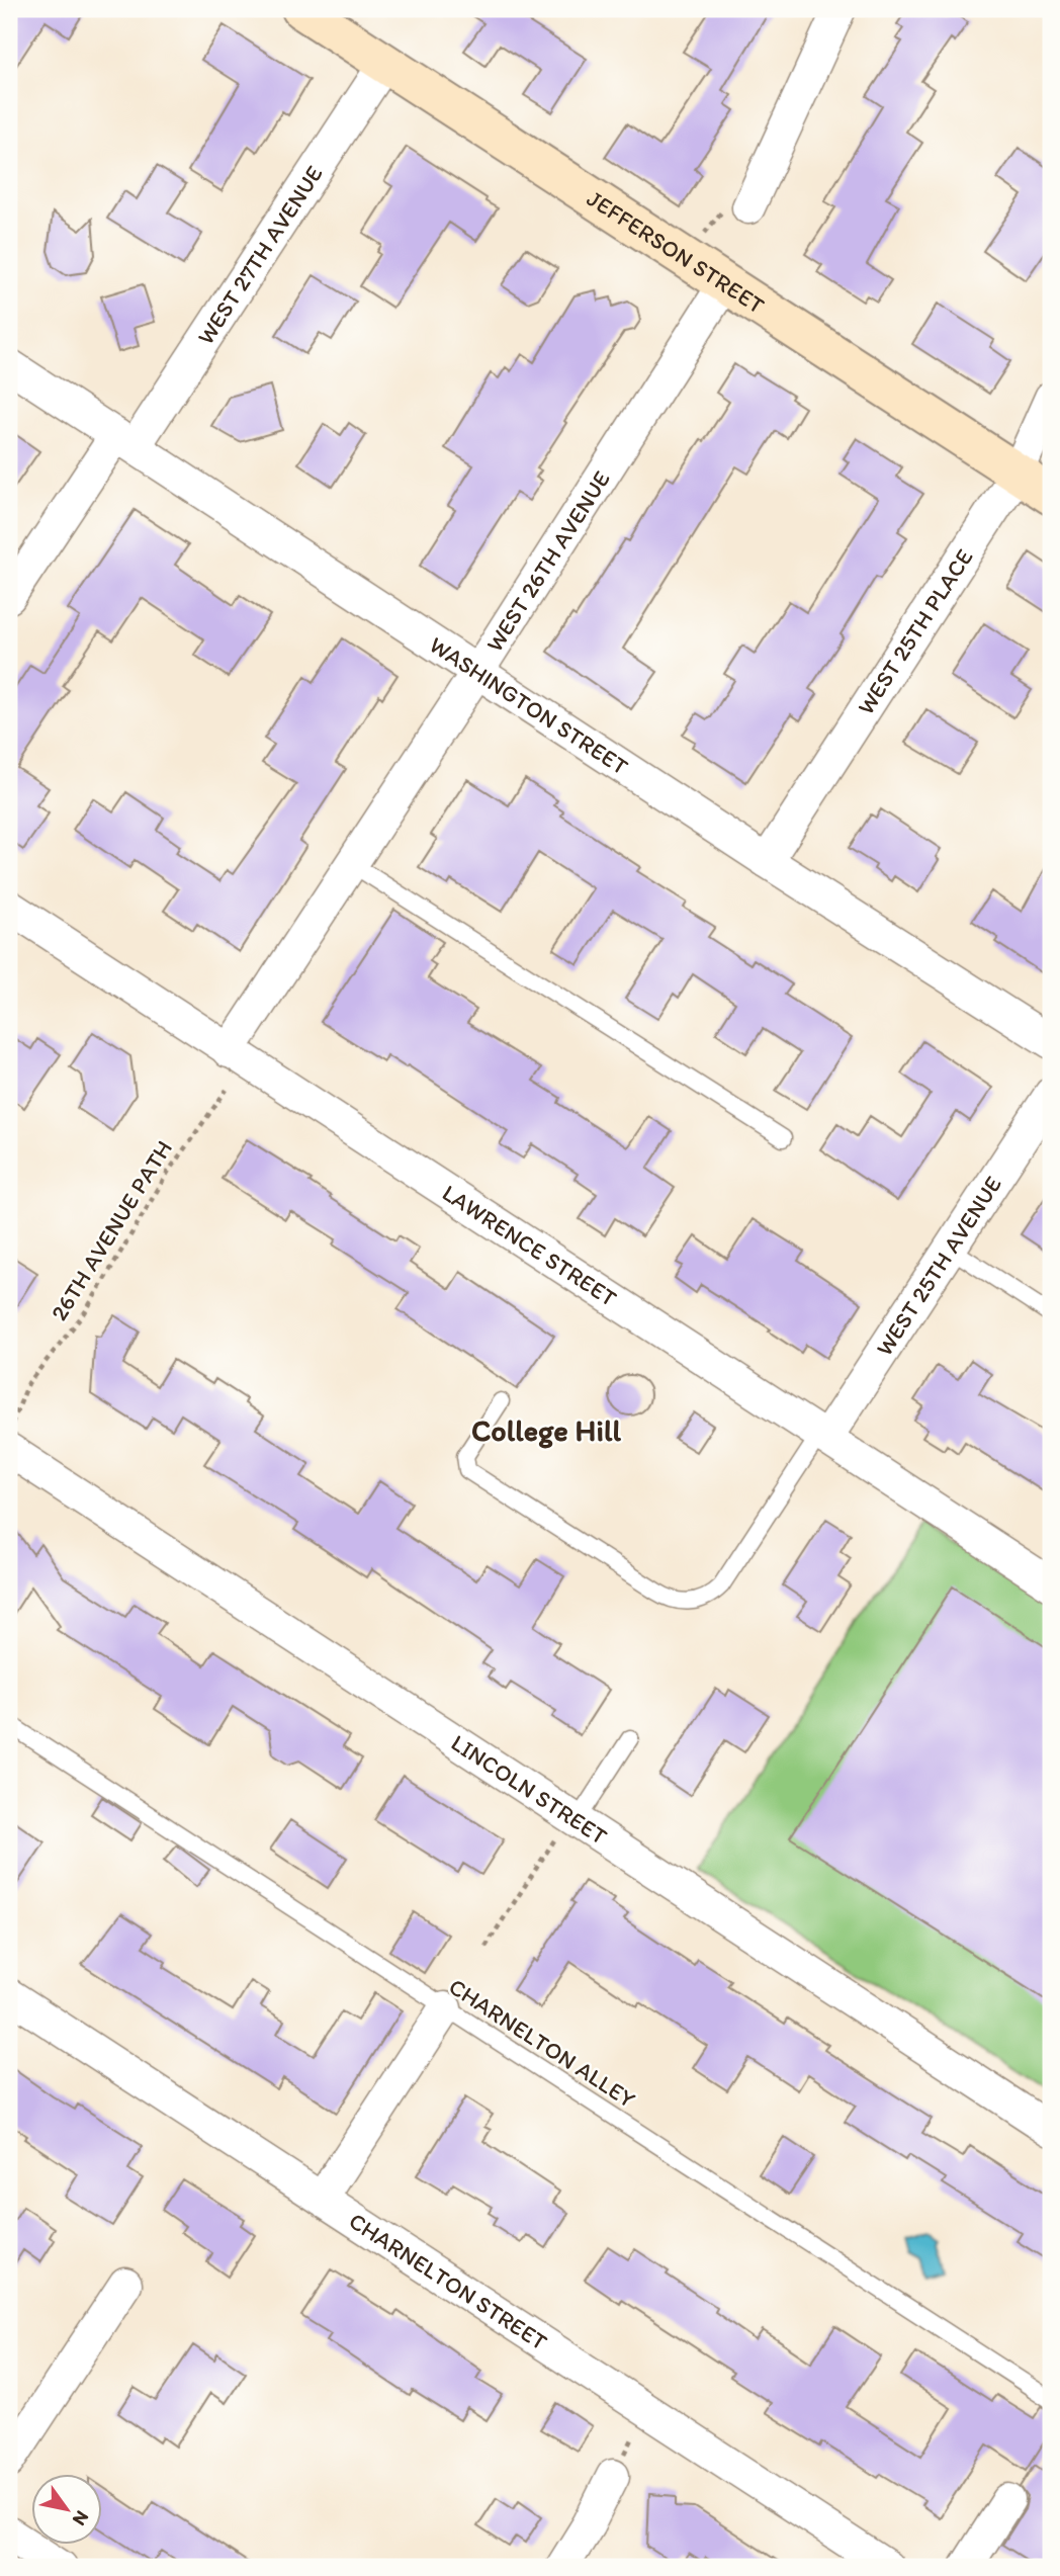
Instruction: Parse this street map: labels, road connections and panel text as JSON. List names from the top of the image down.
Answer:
{
  "streets": {
    "street": [
      "JEFFERSON STREET",
      "WEST 27TH AVENUE",
      "WEST 26TH AVENUE",
      "WEST 25TH PLACE",
      "WASHINGTON STREET",
      "LAWRENCE STREET",
      "WEST 25TH AVENUE",
      "LINCOLN STREET",
      "CHARNELTON STREET"
    ],
    "lane": ["CHARNELTON ALLEY"],
    "path": ["26TH AVENUE PATH"]
  },
  "crossings": [
    ["JEFFERSON STREET", "WEST 27TH AVENUE"],
    ["JEFFERSON STREET", "WEST 26TH AVENUE"],
    ["JEFFERSON STREET", "WEST 25TH PLACE"],
    ["WEST 27TH AVENUE", "WASHINGTON STREET"],
    ["WEST 26TH AVENUE", "WASHINGTON STREET"],
    ["WEST 26TH AVENUE", "LAWRENCE STREET"],
    ["WEST 25TH PLACE", "WASHINGTON STREET"],
    ["LAWRENCE STREET", "WEST 25TH AVENUE"]
  ],
  "districts": ["College Hill"],
  "north": "bottom right"
}
